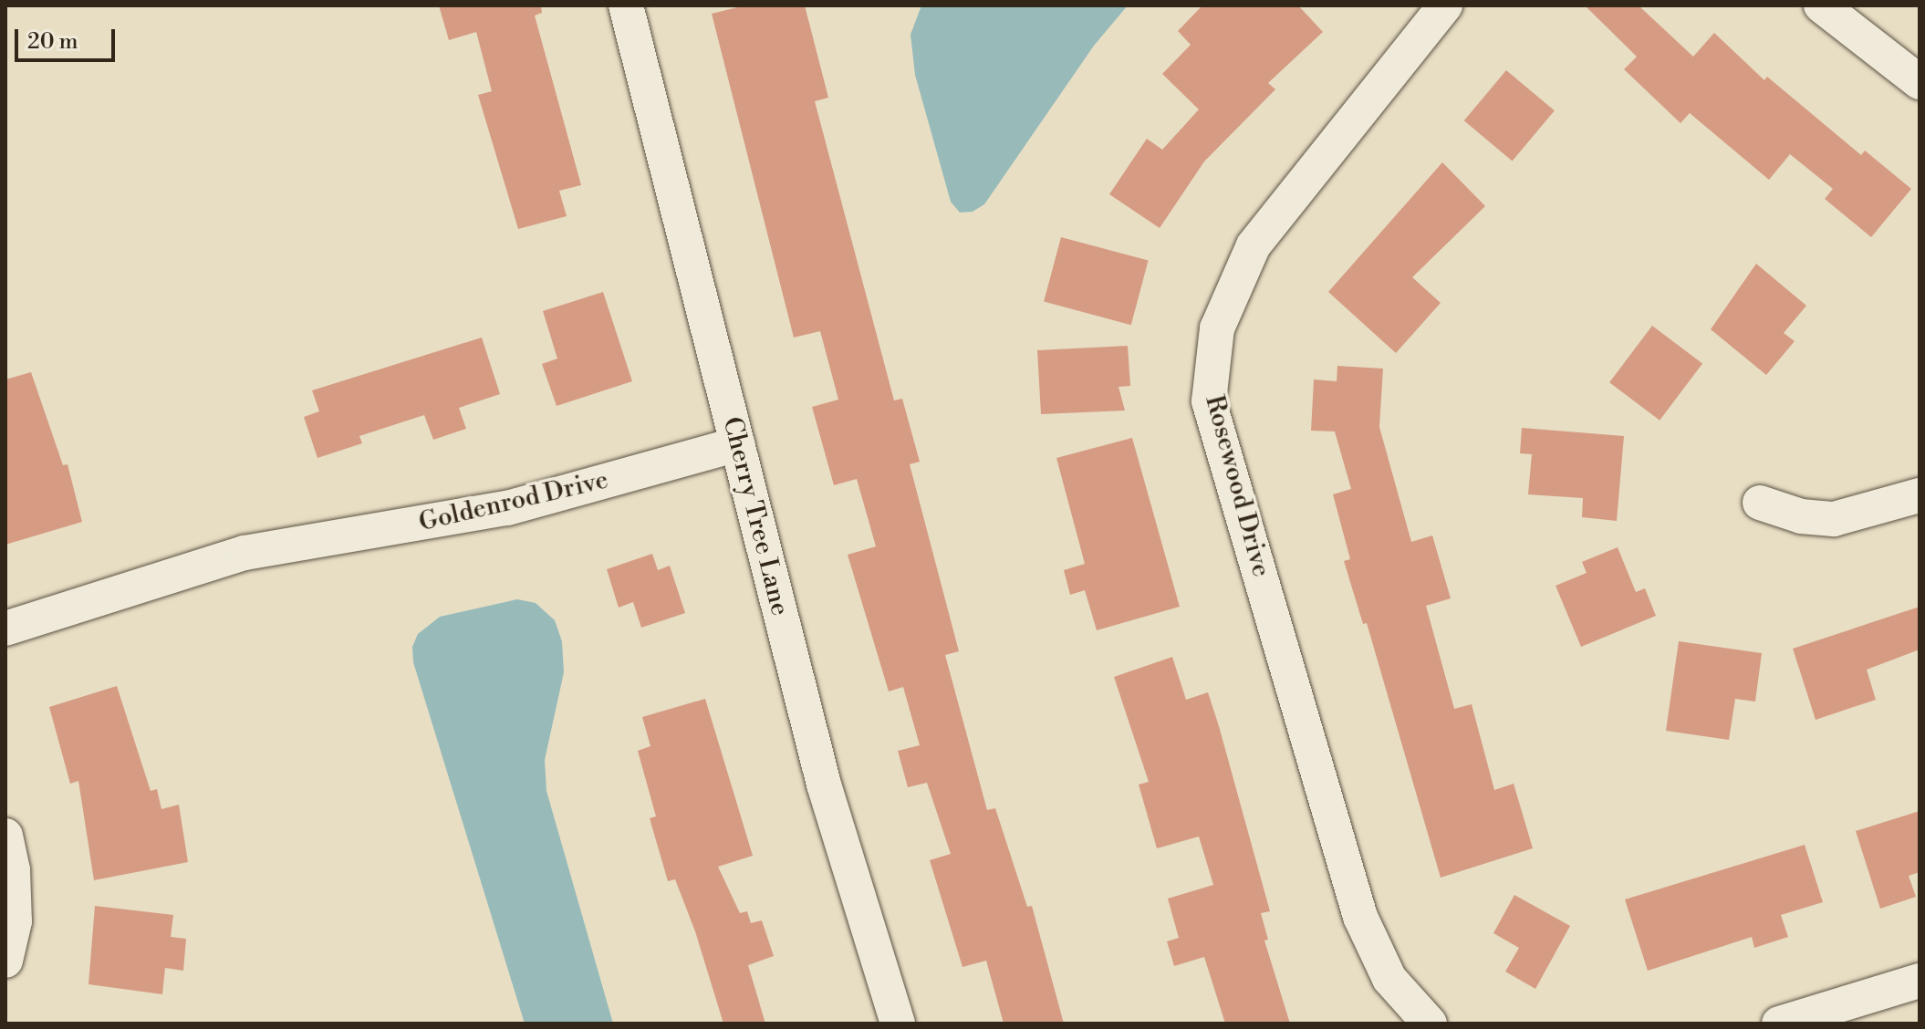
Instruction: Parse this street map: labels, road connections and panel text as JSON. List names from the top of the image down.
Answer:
{
  "streets": {
    "street": ["Rosewood Drive", "Goldenrod Drive", "Cherry Tree Lane"]
  },
  "crossings": [
    ["Goldenrod Drive", "Cherry Tree Lane"]
  ],
  "scale_bar": "20 m"
}
